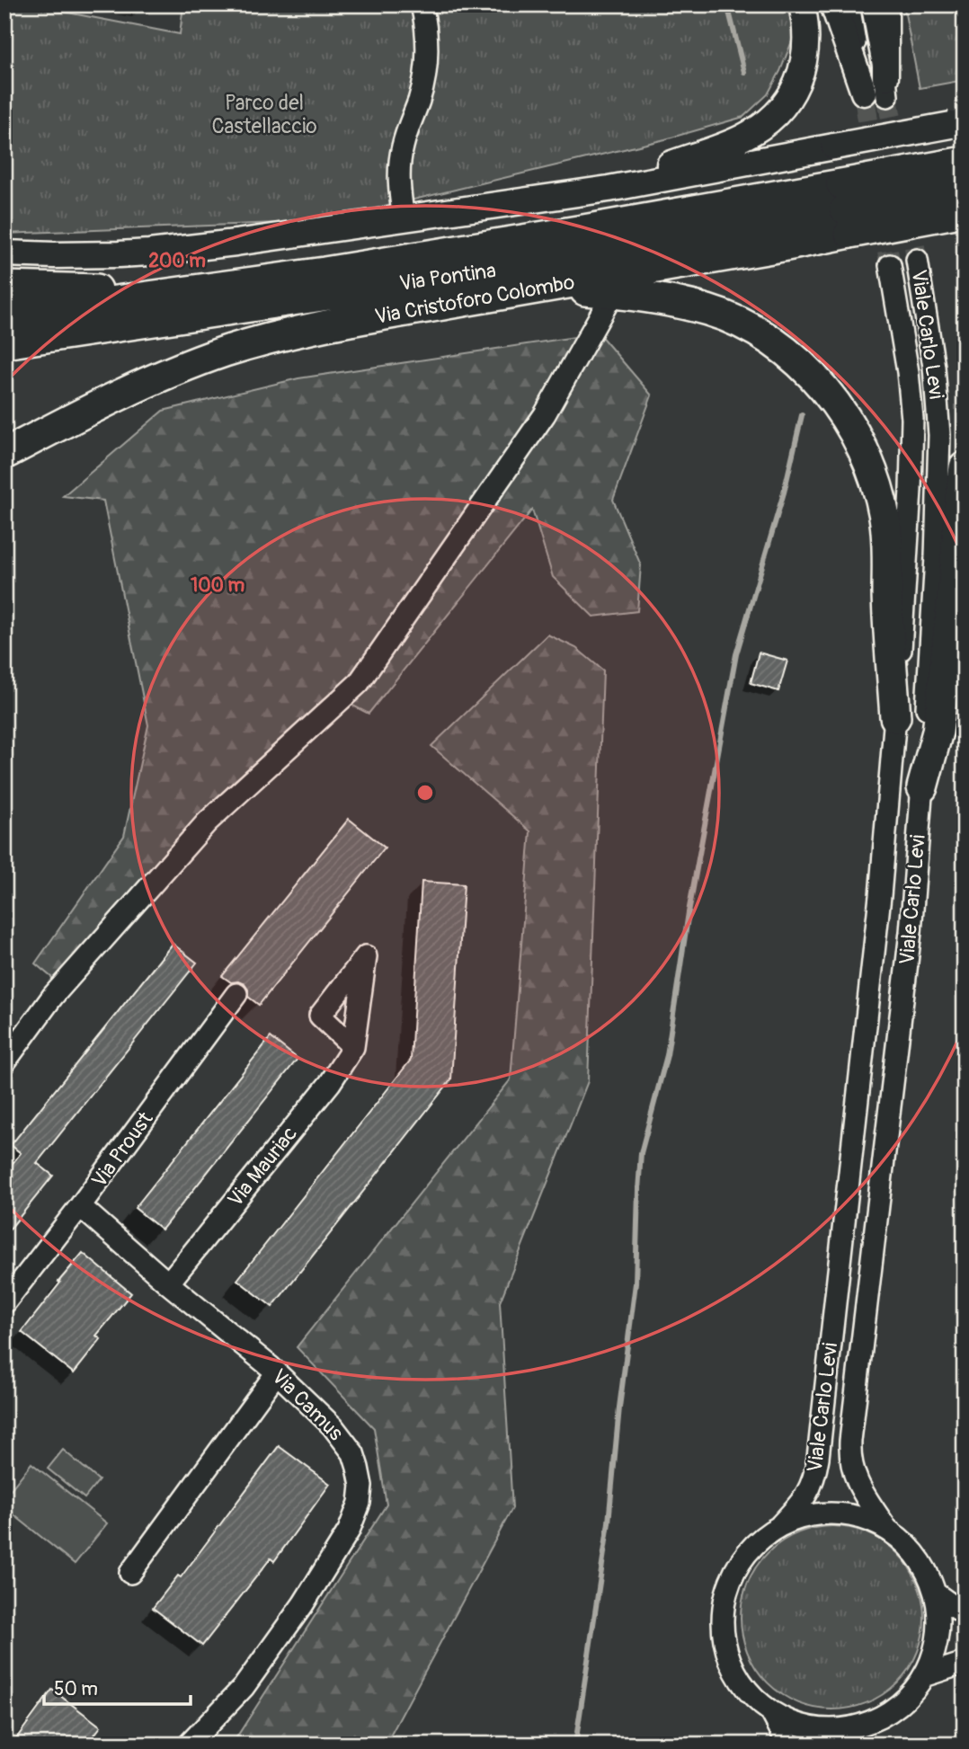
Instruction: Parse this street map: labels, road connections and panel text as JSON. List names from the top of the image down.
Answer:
{
  "streets": {
    "highway": ["Via Pontina", "Via Cristoforo Colombo"],
    "street": [
      "Viale Carlo Levi",
      "Via Proust",
      "Via Mauriac",
      "Via Camus"
    ]
  },
  "crossings": [
    ["Via Pontina", "Via Cristoforo Colombo"],
    ["Via Proust", "Via Camus"],
    ["Via Mauriac", "Via Camus"]
  ],
  "parks": ["Parco del Castellaccio"],
  "scale_bar": "50 m",
  "rings": ["200 m", "100 m"]
}
